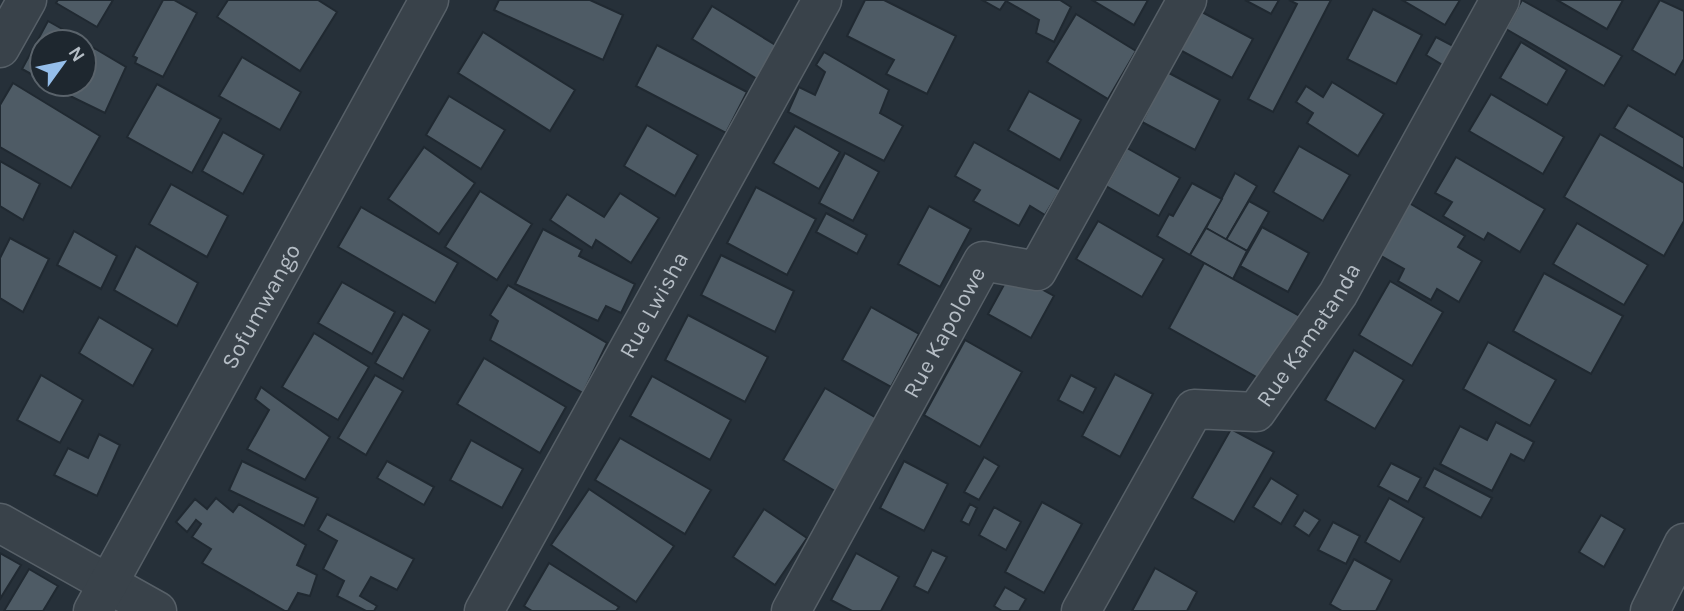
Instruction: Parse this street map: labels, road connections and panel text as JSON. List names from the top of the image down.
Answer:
{
  "streets": {
    "street": [
      "Sofumwango",
      "Rue Lwisha",
      "Rue Kamatanda",
      "Rue Kapolowe"
    ]
  },
  "north": "top right"
}
